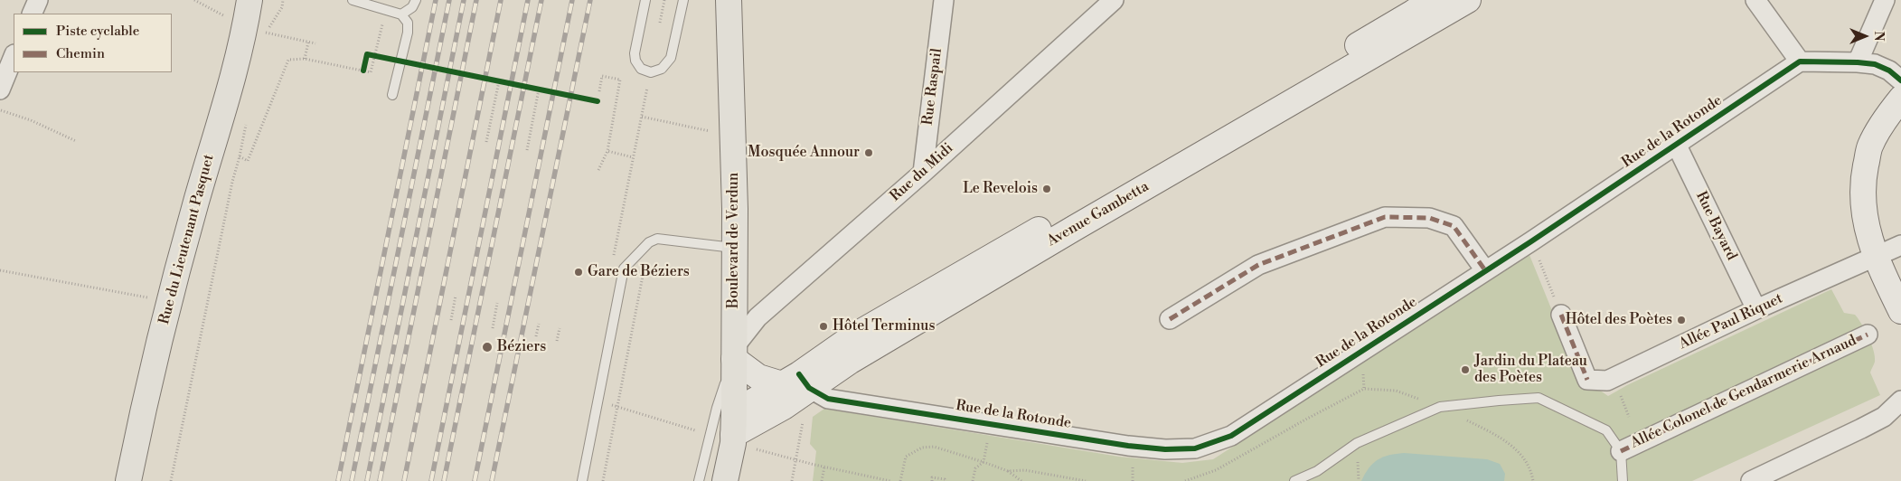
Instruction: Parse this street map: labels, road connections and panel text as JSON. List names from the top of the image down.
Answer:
{
  "streets": {
    "main road": ["Rue du Lieutenant Pasquet", "Boulevard de Verdun"],
    "street": [
      "Rue Raspail",
      "Rue de la Rotonde",
      "Rue du Midi",
      "Avenue Gambetta",
      "Rue Bayard",
      "Allée Paul Riquet",
      "Allée Colonel de Gendarmerie Arnaud"
    ]
  },
  "crossings": [
    ["Rue Raspail", "Rue du Midi"],
    ["Rue de la Rotonde", "Avenue Gambetta"],
    ["Rue de la Rotonde", "Rue Bayard"],
    ["Rue du Midi", "Boulevard de Verdun"],
    ["Avenue Gambetta", "Boulevard de Verdun"],
    ["Rue Bayard", "Allée Paul Riquet"]
  ],
  "places": [
    "Mosquée Annour",
    "Le Revelois",
    "Gare de Béziers",
    "Hôtel des Poètes",
    "Hôtel Terminus",
    "Béziers",
    "Jardin du Plateau des Poètes"
  ],
  "legend": ["Piste cyclable", "Chemin"],
  "north": "right"
}
